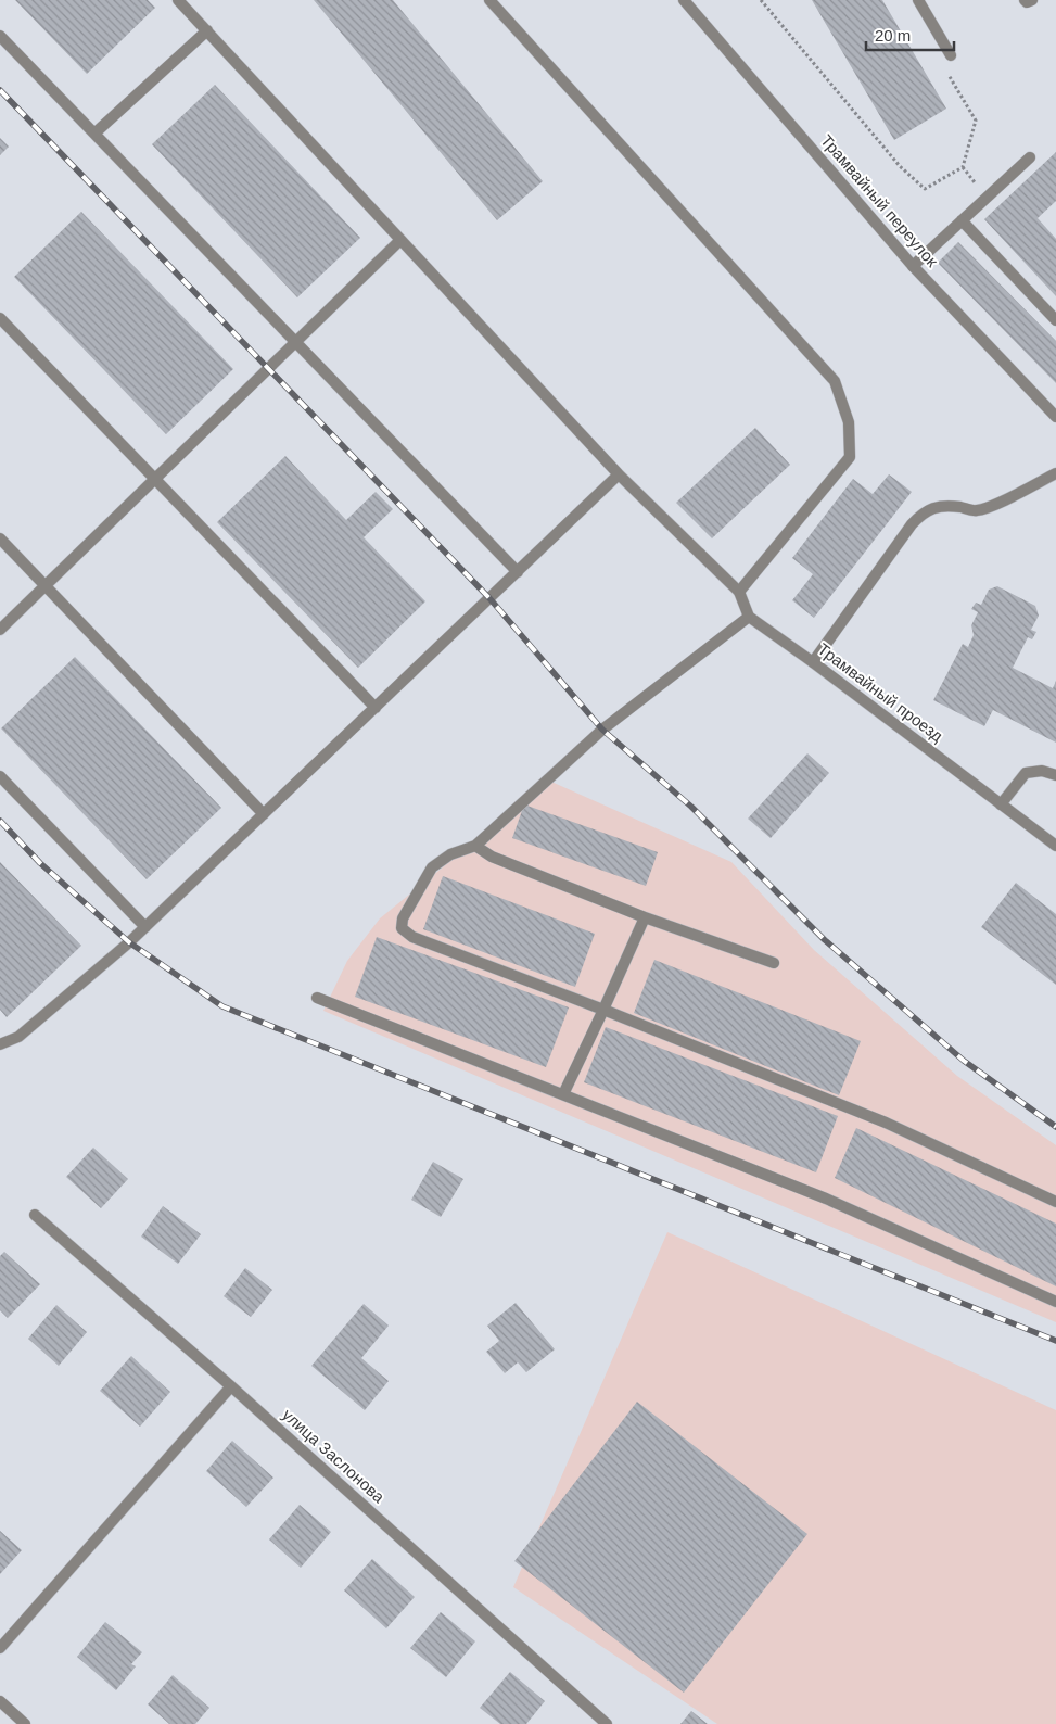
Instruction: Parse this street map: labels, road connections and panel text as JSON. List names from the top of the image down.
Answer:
{
  "streets": {
    "street": ["Трамвайный переулок", "Трамвайный проезд", "улица Заслонова"]
  },
  "scale_bar": "20 m"
}
